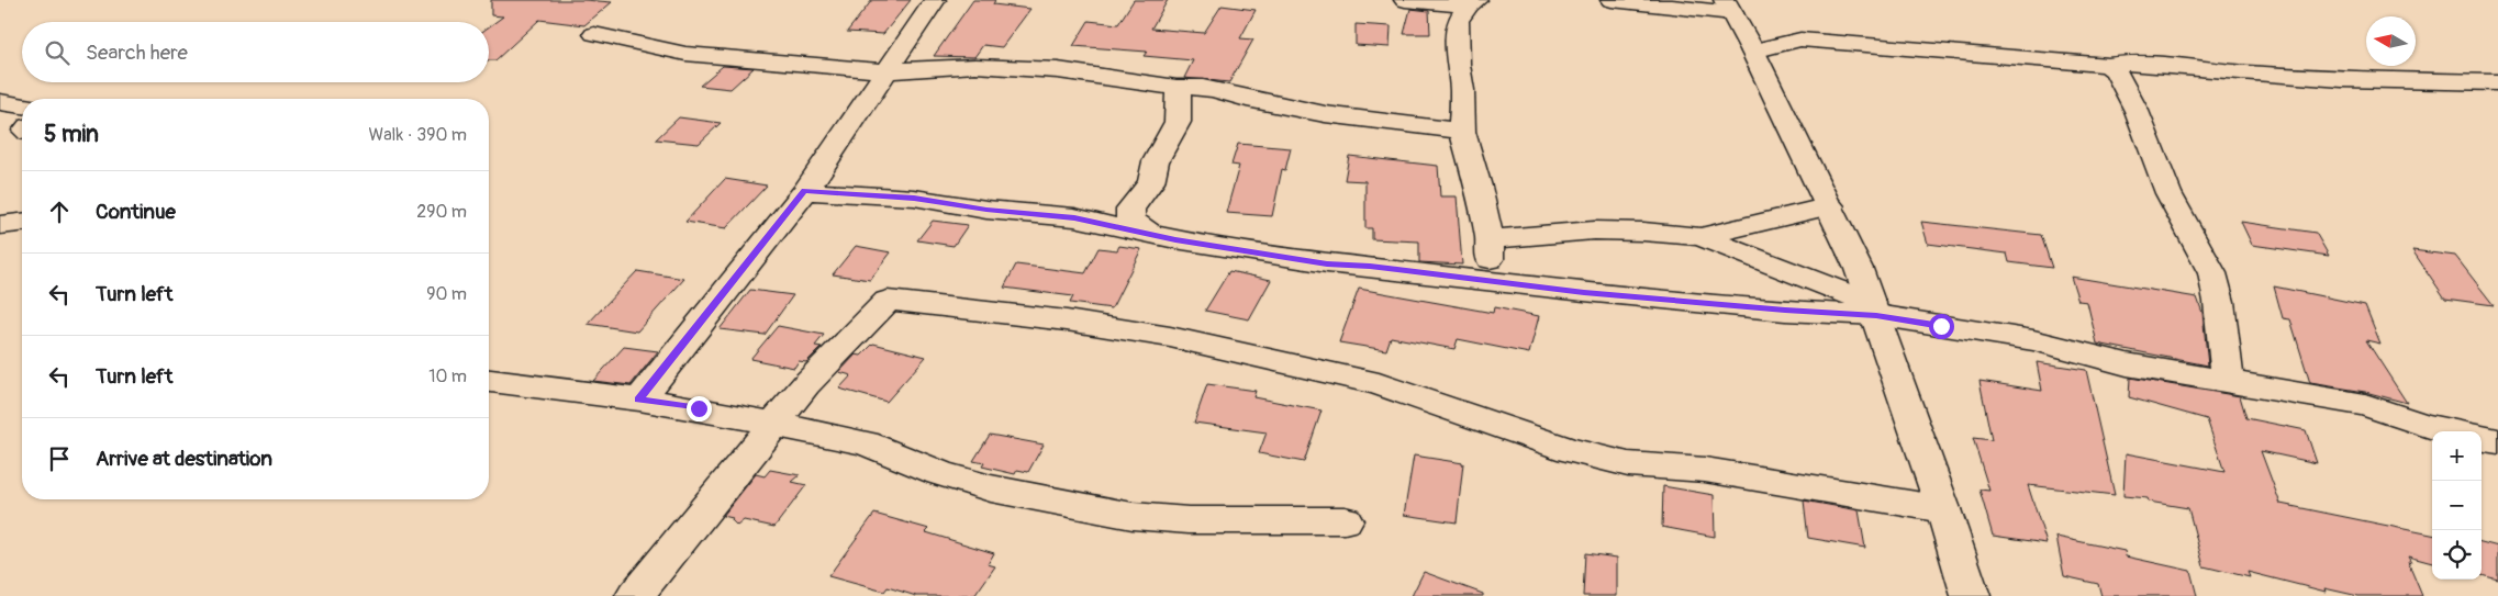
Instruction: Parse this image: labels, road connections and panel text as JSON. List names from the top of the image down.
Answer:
{
  "north": "left",
  "page": {
    "search": "Search here",
    "heading": ["5 min", "Walk · 390 m"],
    "list": [
      ["Continue", "290 m"],
      ["Turn left", "90 m"],
      ["Turn left", "10 m"],
      "Arrive at destination"
    ],
    "map_buttons": ["+", "−"]
  }
}
